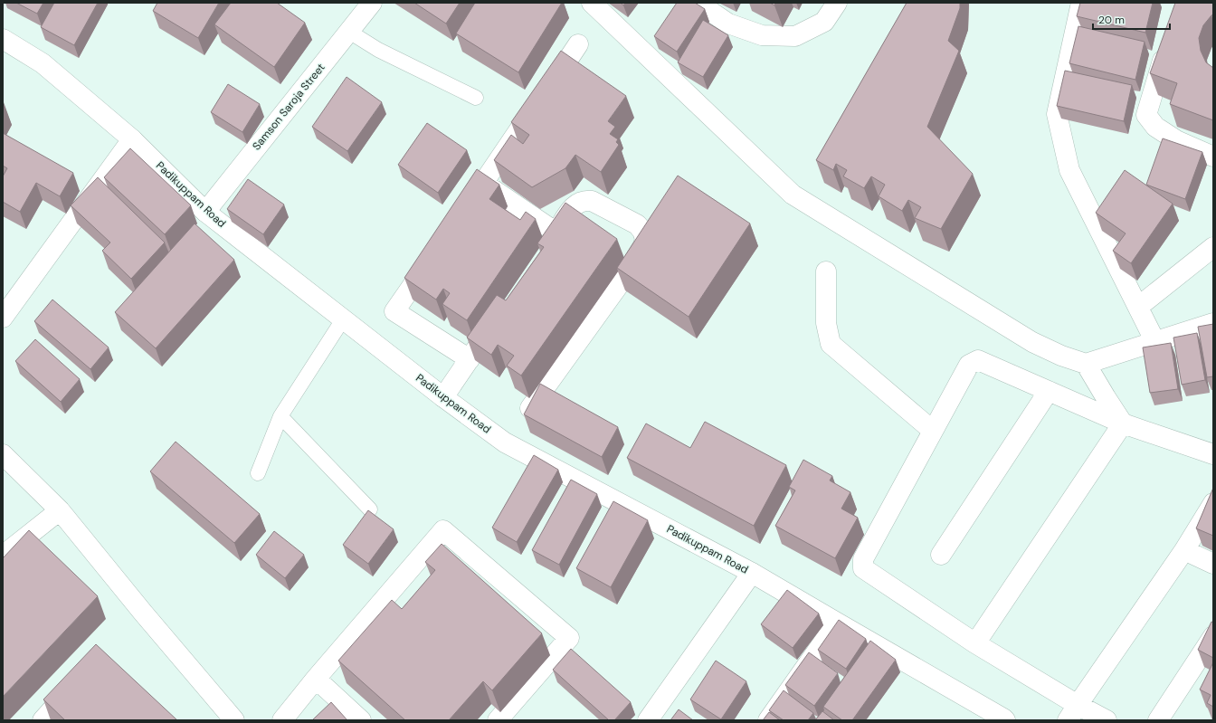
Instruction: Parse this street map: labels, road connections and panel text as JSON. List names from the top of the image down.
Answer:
{
  "streets": {
    "street": ["Samson Saroja Street", "Padikuppam Road"]
  },
  "crossings": [
    ["Samson Saroja Street", "Padikuppam Road"]
  ],
  "scale_bar": "20 m"
}
